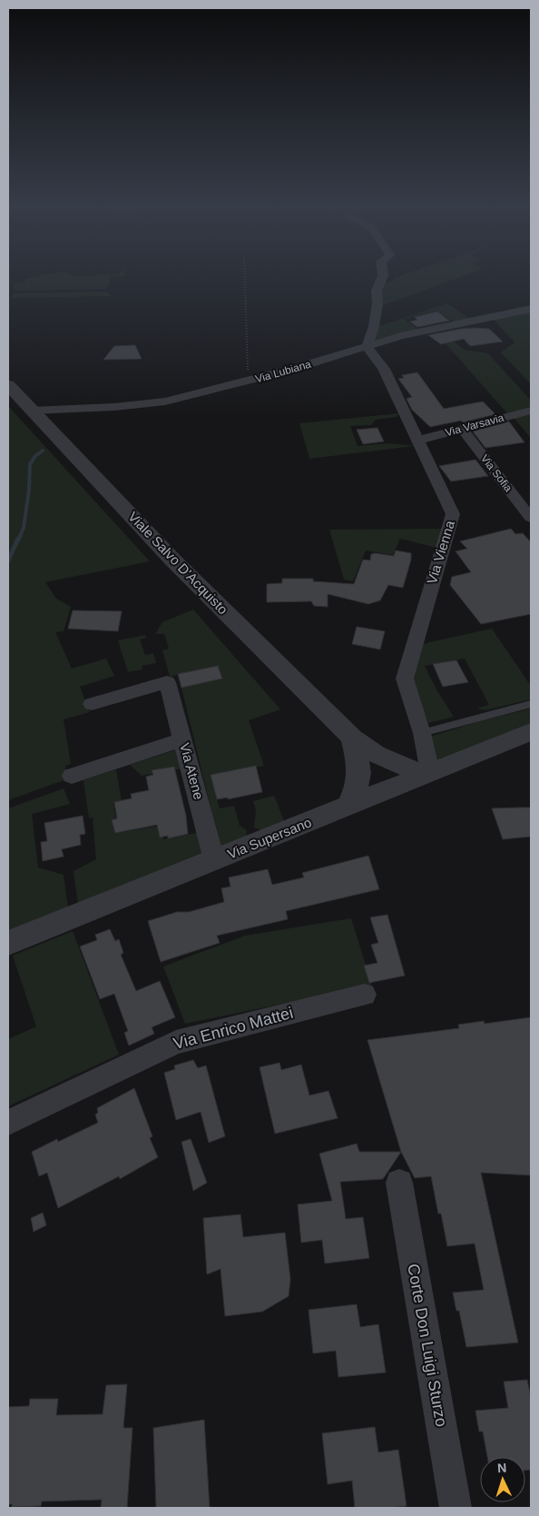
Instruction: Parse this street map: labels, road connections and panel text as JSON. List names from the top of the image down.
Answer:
{
  "streets": {
    "street": [
      "Via Lubiana",
      "Via Varsavia",
      "Via Sofia",
      "Via Vienna",
      "Viale Salvo D'Acquisto",
      "Via Atene",
      "Via Supersano",
      "Via Enrico Mattei",
      "Corte Don Luigi Sturzo"
    ]
  },
  "crossings": [
    ["Via Lubiana", "Via Vienna"],
    ["Via Lubiana", "Viale Salvo D'Acquisto"],
    ["Via Varsavia", "Via Sofia"],
    ["Via Varsavia", "Via Vienna"],
    ["Via Vienna", "Viale Salvo D'Acquisto"],
    ["Via Vienna", "Via Supersano"],
    ["Viale Salvo D'Acquisto", "Via Supersano"],
    ["Via Atene", "Via Supersano"]
  ],
  "north": "top"
}
